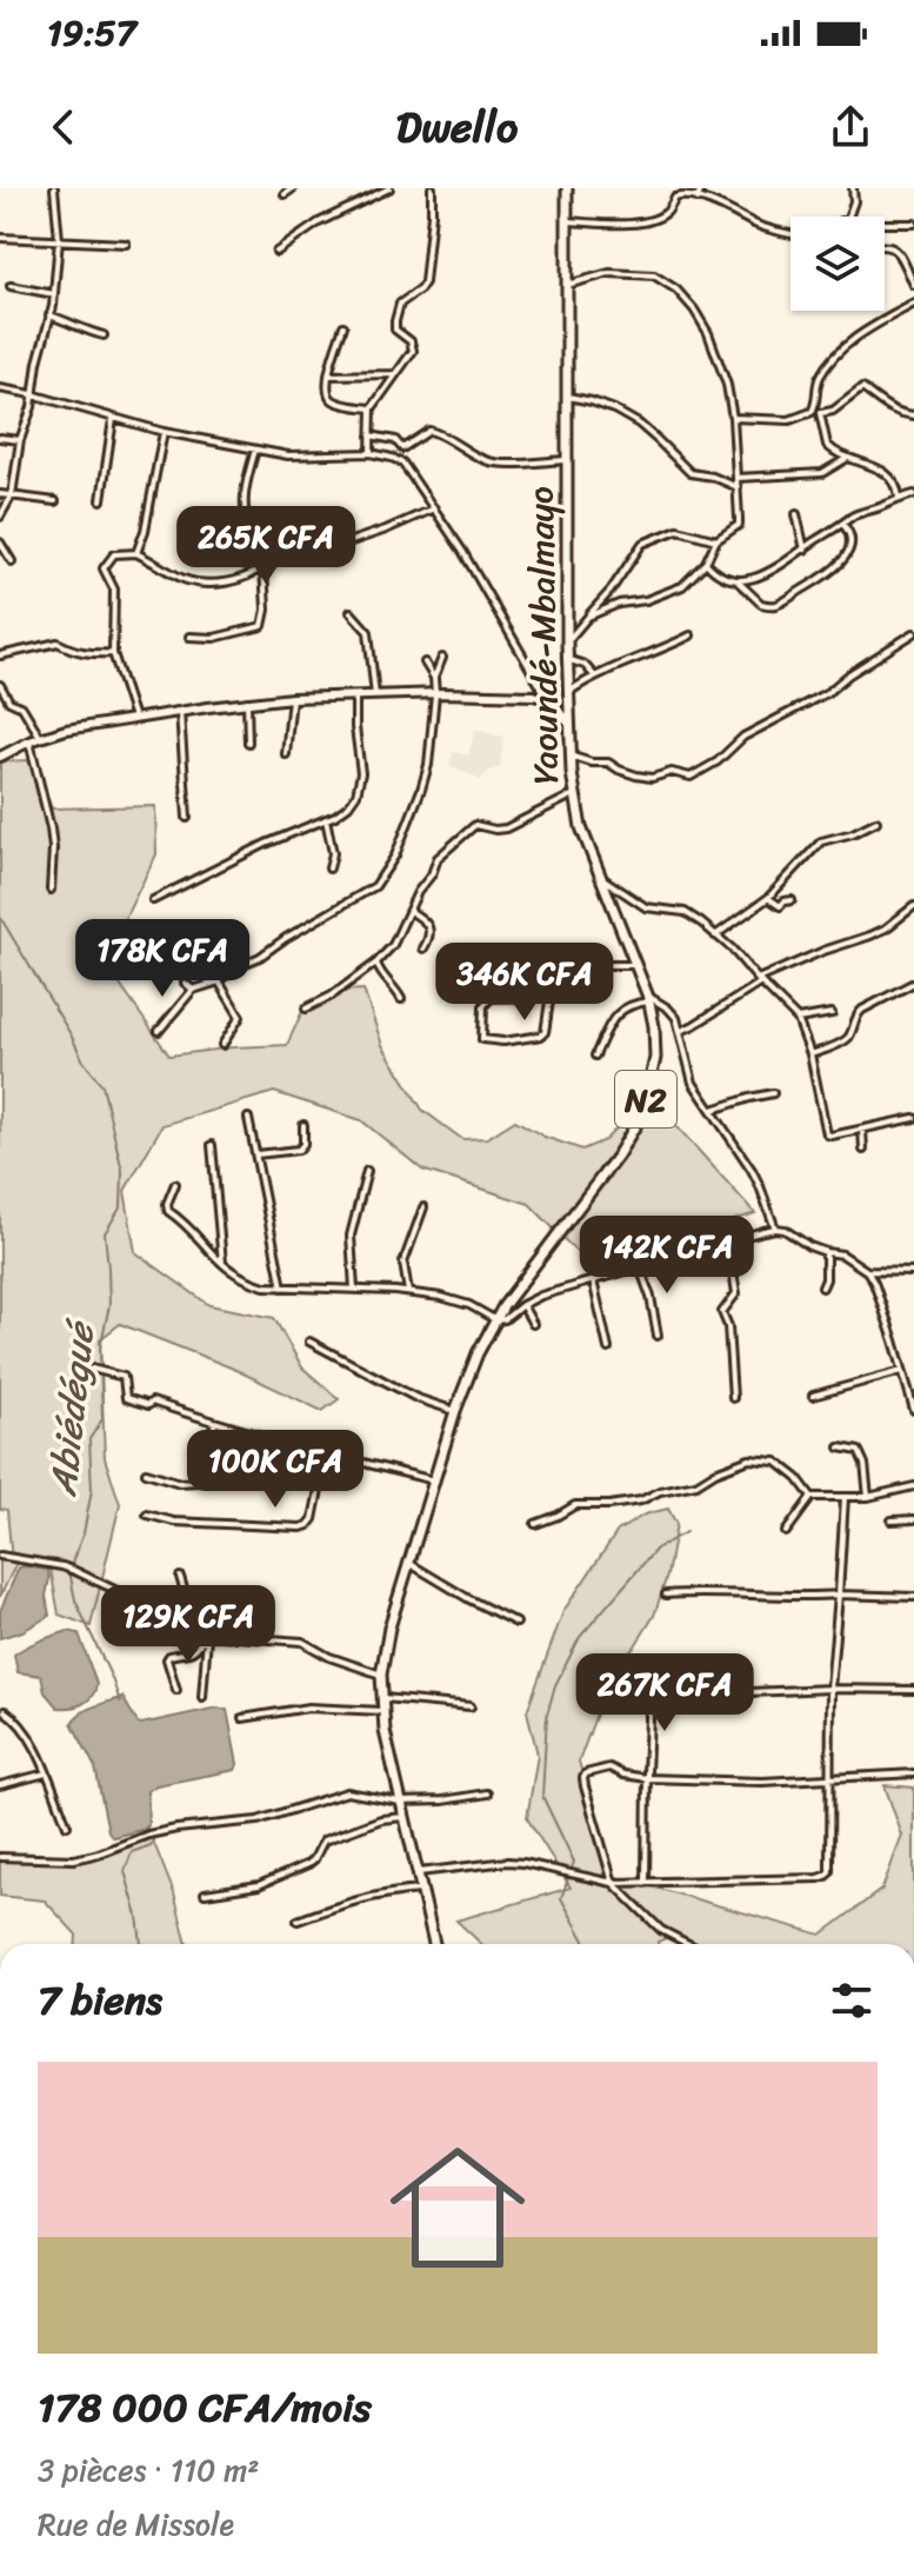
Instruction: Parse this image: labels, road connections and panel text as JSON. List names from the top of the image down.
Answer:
{
  "streets": {
    "highway": ["Yaoundé-Mbalmayo", "N2"]
  },
  "water": ["Abiédégué"],
  "page": {
    "status": "19:57",
    "header": "Dwello",
    "price": [
      "265K CFA",
      "178K CFA",
      "346K CFA",
      "142K CFA",
      "100K CFA",
      "129K CFA",
      "267K CFA"
    ],
    "heading": "7 biens",
    "list": [
      {
        "name": "178 000 CFA/mois",
        "note": "3 pièces · 110 m² · Rue de Missole"
      }
    ]
  }
}
